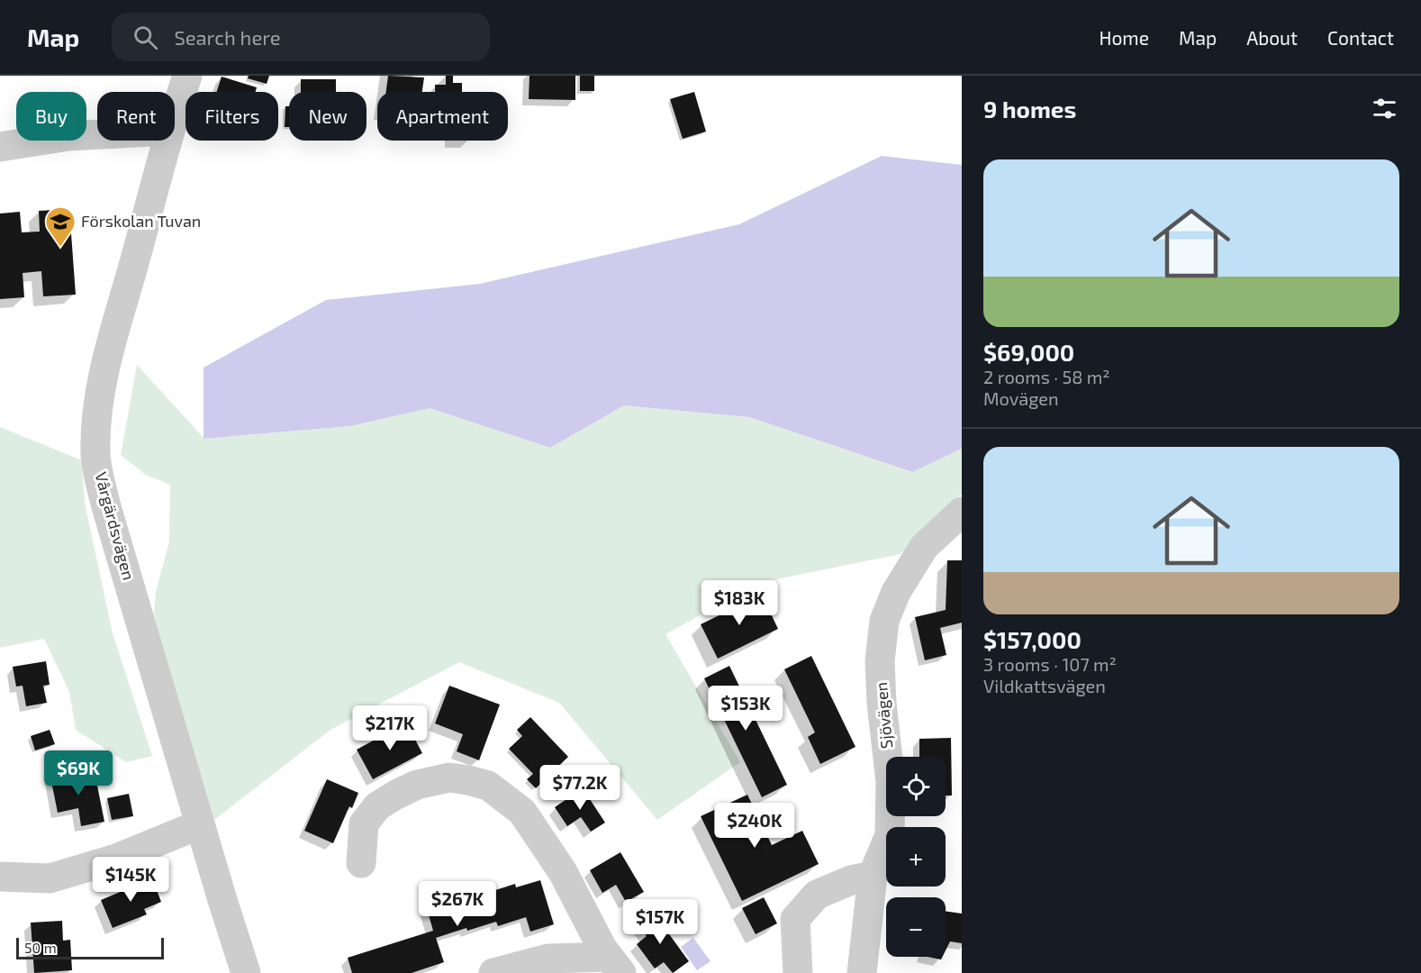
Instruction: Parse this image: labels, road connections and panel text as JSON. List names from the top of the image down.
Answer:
{
  "streets": {
    "street": ["Vårgärdsvägen", "Sjövägen"]
  },
  "places": {
    "school or university": ["Förskolan Tuvan"]
  },
  "scale_bar": "50 m",
  "page": {
    "header": "Map",
    "search": "Search here",
    "nav": [
      "Home",
      "Map",
      "About",
      "Contact"
    ],
    "heading": "9 homes",
    "chip": [
      "Buy",
      "Rent",
      "Filters",
      "New",
      "Apartment"
    ],
    "list": [
      {
        "name": "$69,000",
        "note": "2 rooms · 58 m² · Movägen"
      },
      {
        "name": "$157,000",
        "note": "3 rooms · 107 m² · Vildkattsvägen"
      }
    ],
    "price": [
      "$183K",
      "$153K",
      "$217K",
      "$69K",
      "$77.2K",
      "$240K",
      "$145K",
      "$267K",
      "$157K"
    ],
    "map_buttons": ["+", "−"],
    "scale": "50 m"
  }
}
